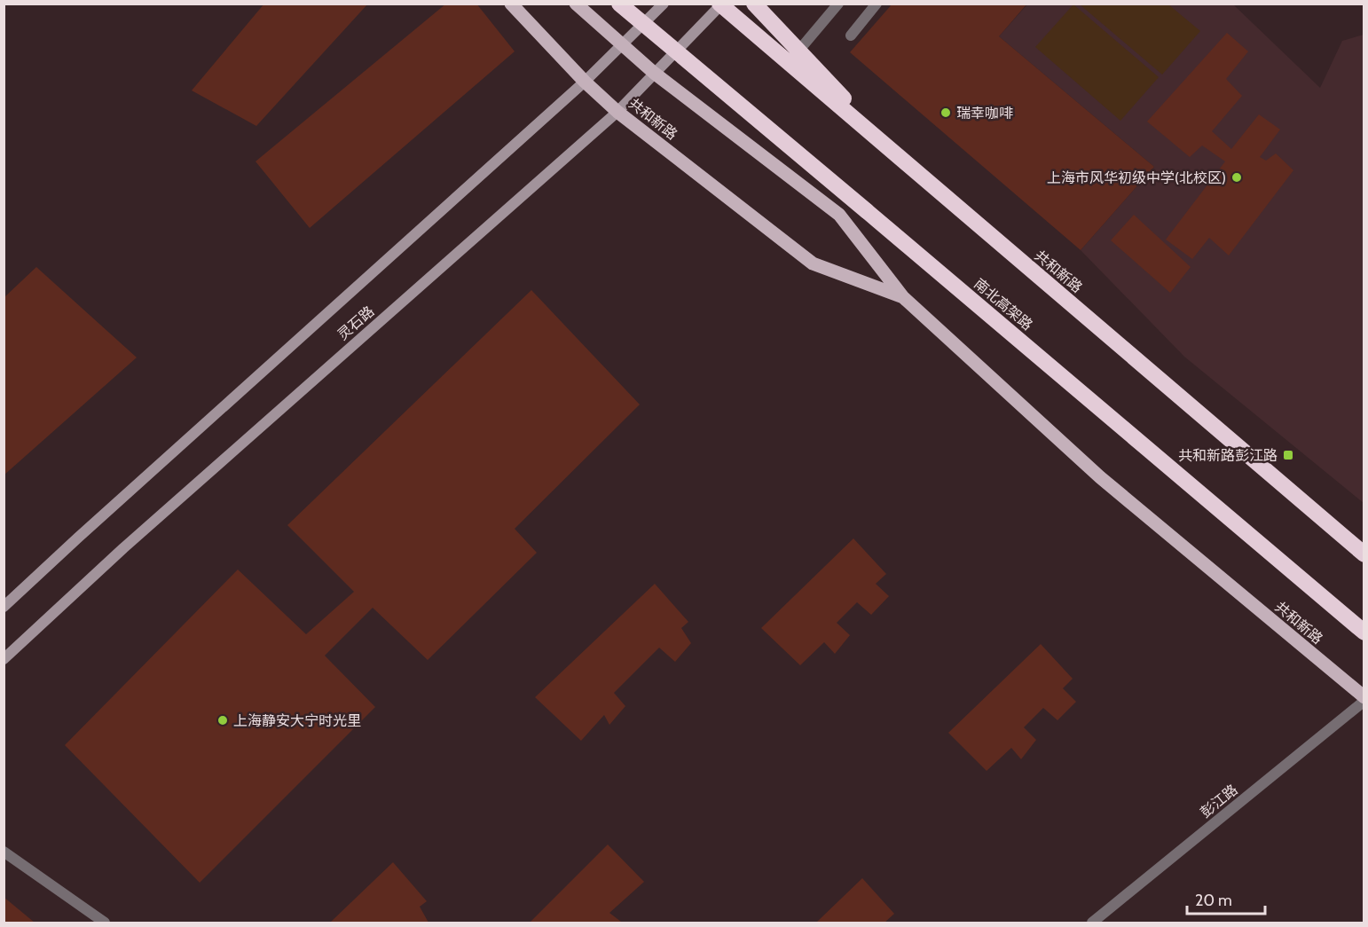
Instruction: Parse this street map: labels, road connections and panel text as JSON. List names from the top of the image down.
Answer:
{
  "streets": {
    "highway": ["南北高架路"],
    "main road": ["共和新路", "灵石路"],
    "street": ["彭江路"]
  },
  "crossings": [
    ["共和新路", "灵石路"],
    ["共和新路", "彭江路"]
  ],
  "places": {
    "other": ["瑞幸咖啡", "上海市风华初级中学(北校区)", "上海静安大宁时光里"],
    "transit": ["共和新路彭江路"]
  },
  "scale_bar": "20 m"
}
